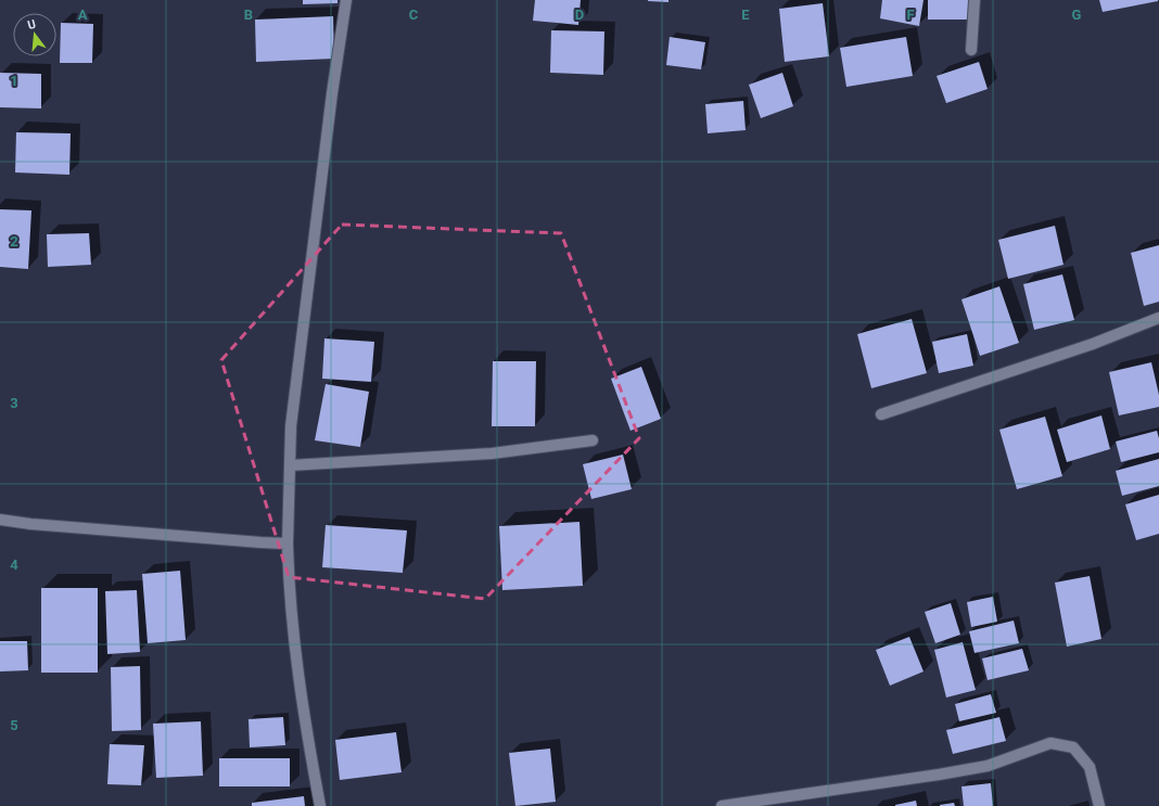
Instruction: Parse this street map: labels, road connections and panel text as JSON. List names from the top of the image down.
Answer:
{
  "north": "top",
  "grid": {
    "columns": [
      "A",
      "B",
      "C",
      "D",
      "E",
      "F",
      "G"
    ],
    "rows": [
      "1",
      "2",
      "3",
      "4",
      "5"
    ]
  }
}
